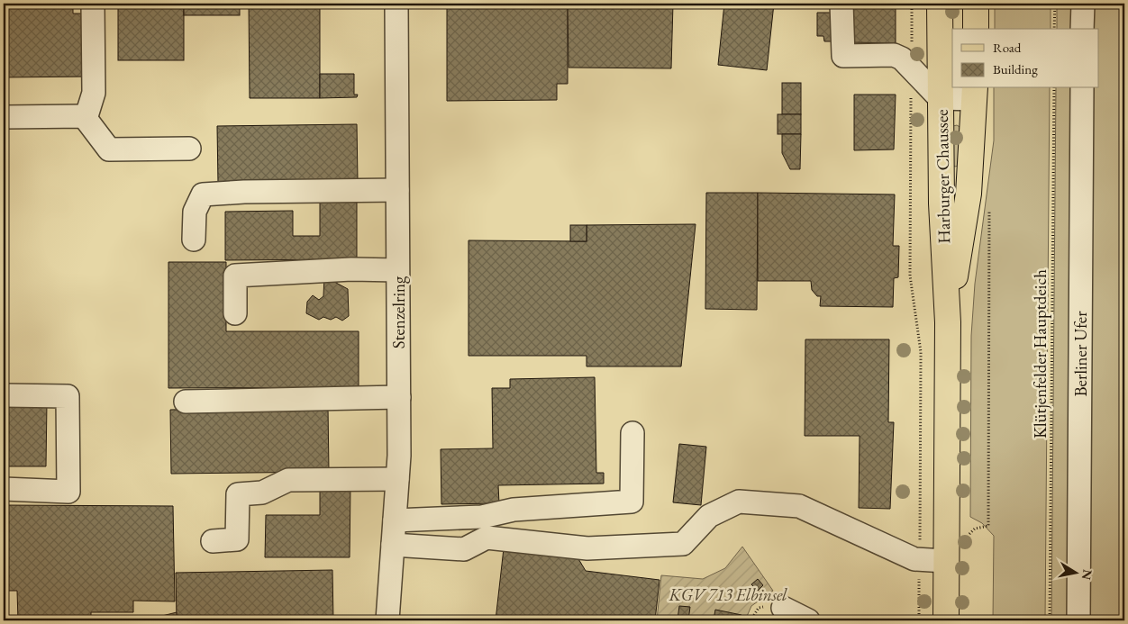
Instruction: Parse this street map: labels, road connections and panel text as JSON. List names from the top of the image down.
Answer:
{
  "streets": {
    "main road": ["Harburger Chaussee"],
    "street": ["Stenzelring", "Berliner Ufer"],
    "path": ["Klütjenfelder Hauptdeich"]
  },
  "parks": ["KGV 713 Elbinsel"],
  "legend": ["Road", "Building"],
  "north": "right"
}
